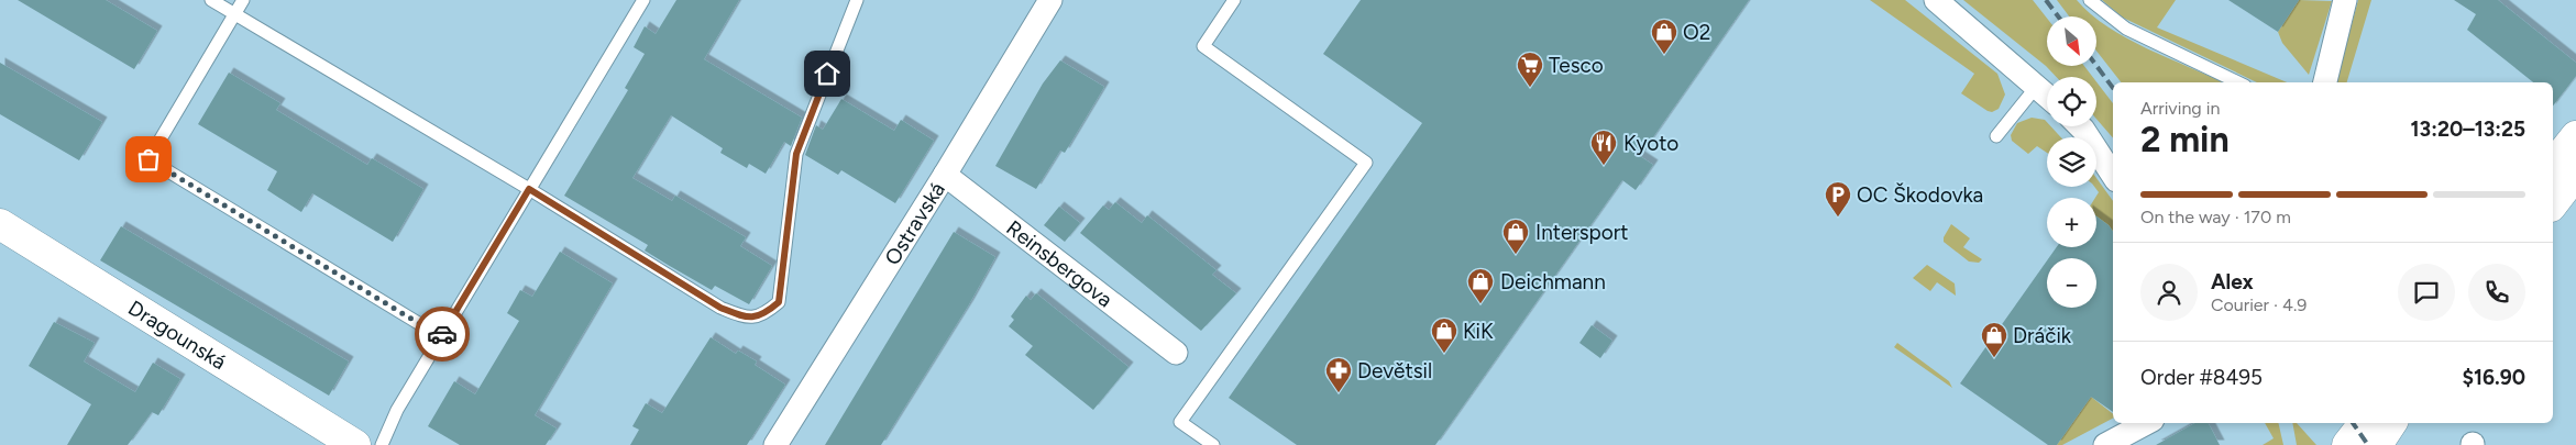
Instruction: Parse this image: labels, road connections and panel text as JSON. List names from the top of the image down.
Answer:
{
  "streets": {
    "street": ["Ostravská", "Reinsbergova", "Dragounská"]
  },
  "crossings": [
    ["Ostravská", "Reinsbergova"]
  ],
  "places": {
    "shop": [
      "O2",
      "Intersport",
      "Deichmann",
      "KiK",
      "Dráčik"
    ],
    "supermarket": ["Tesco"],
    "restaurant": ["Kyoto"],
    "parking": ["OC Škodovka"],
    "pharmacy": ["Devětsil"]
  },
  "north": "bottom right",
  "page": {
    "map_buttons": ["+", "−"],
    "heading": ["2 min", "Arriving in", "13:20–13:25"],
    "panel": [
      "Alex",
      "Courier · 4.9",
      "Order #8495",
      "$16.90"
    ],
    "bar": "On the way · 170 m"
  }
}
